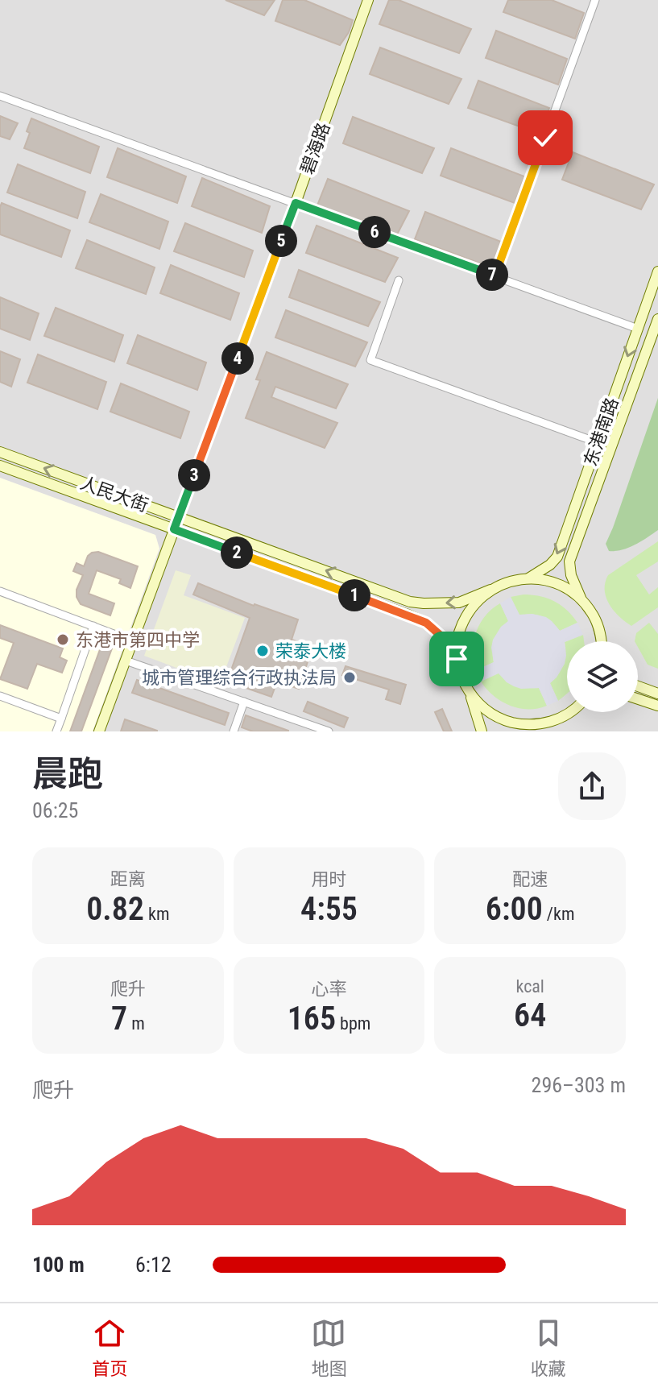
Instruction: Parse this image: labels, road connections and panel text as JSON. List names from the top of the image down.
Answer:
{
  "streets": {
    "main road": ["碧海路", "东港南路", "人民大街"]
  },
  "crossings": [
    ["碧海路", "人民大街"],
    ["东港南路", "人民大街"]
  ],
  "places": ["东港市第四中学", "荣泰大楼", "城市管理综合行政执法局"],
  "page": {
    "pins": [
      "6",
      "5",
      "7",
      "4",
      "3",
      "2",
      "1"
    ],
    "heading": ["晨跑", "06:25"],
    "stats": [
      ["距离", "0.82 km"],
      ["用时", "4:55"],
      ["配速", "6:00 /km"],
      ["爬升", "7 m"],
      ["心率", "165 bpm"],
      ["kcal", "64"]
    ],
    "chart": ["爬升", "296–303 m"],
    "list": [
      {
        "name": "100 m",
        "note": "6:12"
      }
    ],
    "tabs": ["首页", "地图", "收藏"]
  }
}
